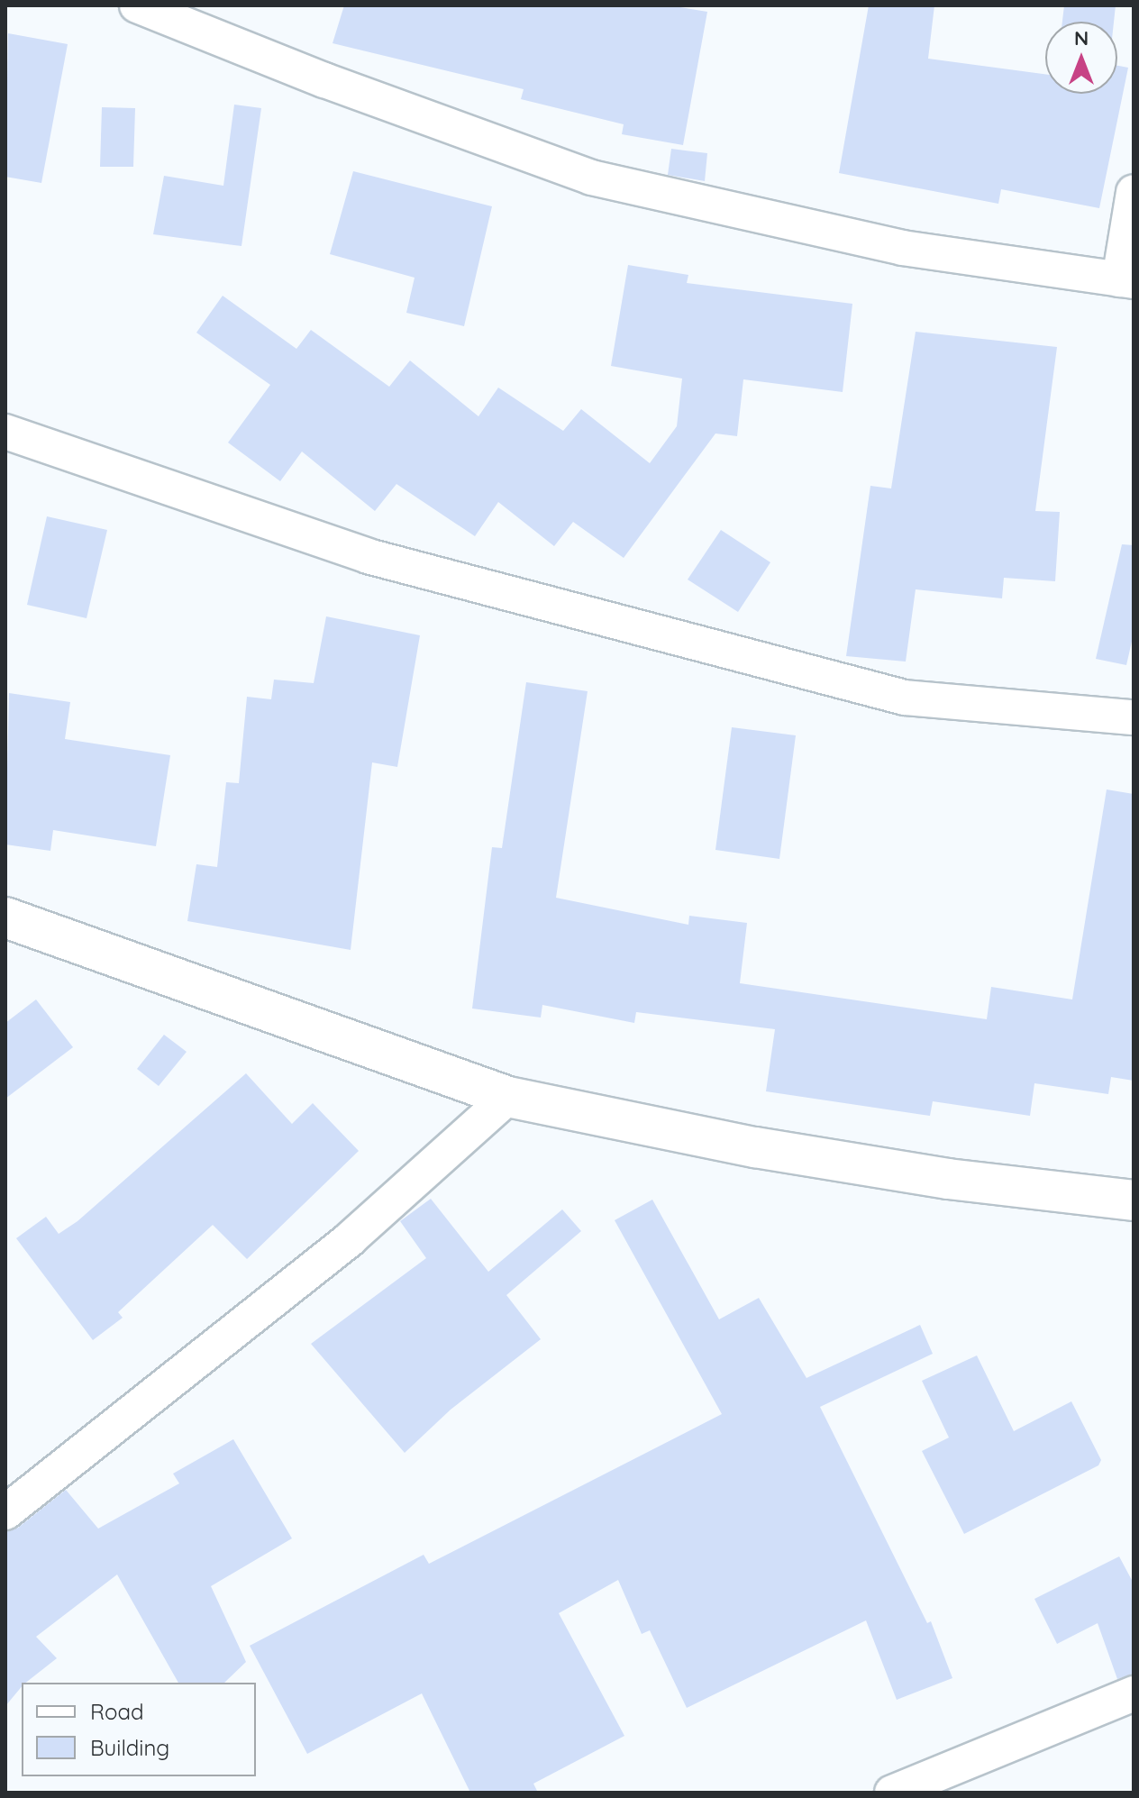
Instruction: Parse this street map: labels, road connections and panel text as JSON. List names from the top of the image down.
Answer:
{
  "legend": ["Road", "Building"],
  "north": "top"
}
